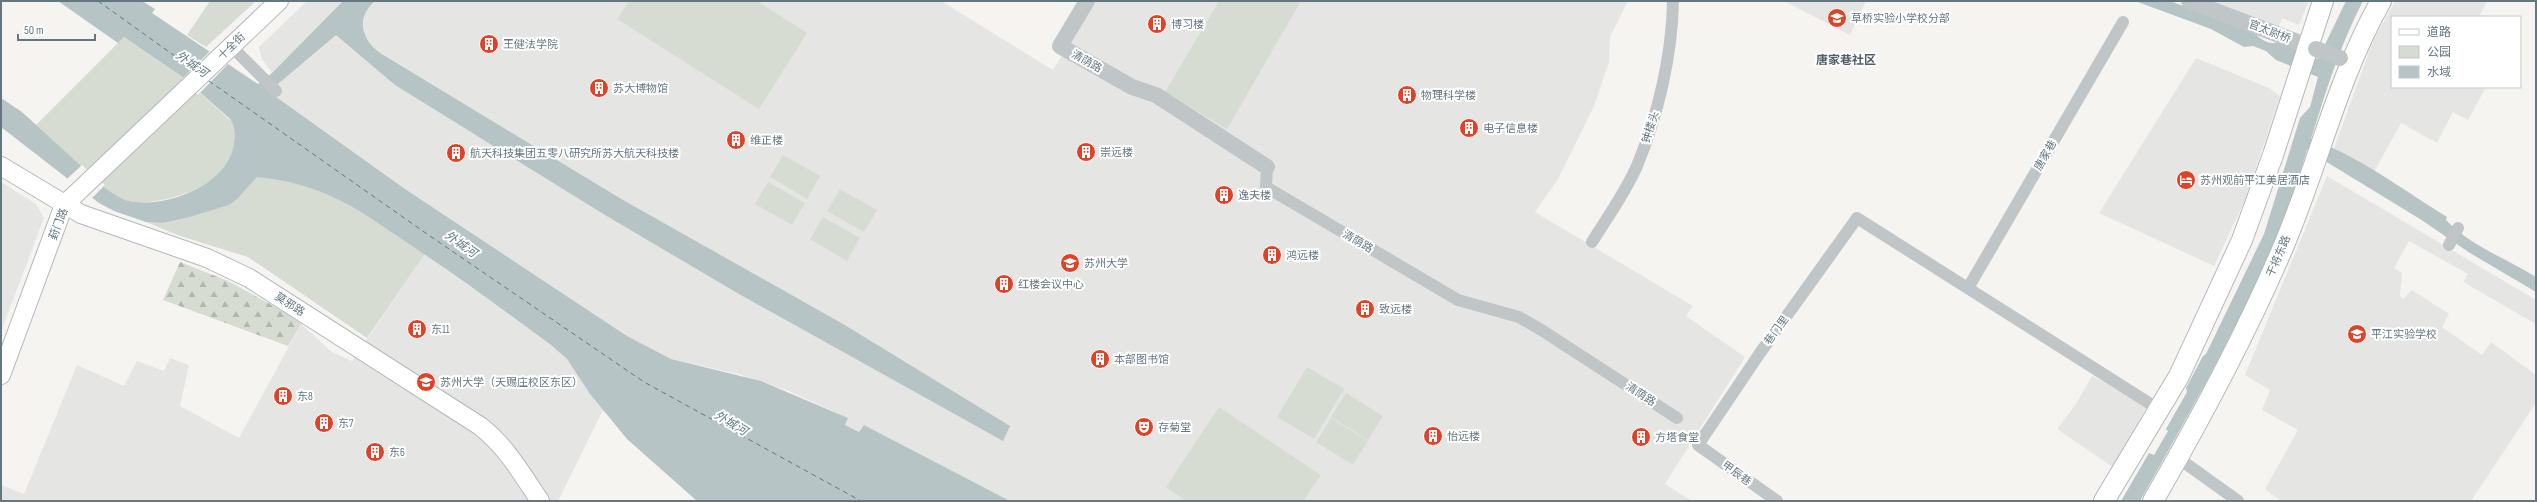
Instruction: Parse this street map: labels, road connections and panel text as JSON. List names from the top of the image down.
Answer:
{
  "streets": {
    "main road": [
      "十全街",
      "葑门路",
      "干将东路",
      "莫邪路"
    ],
    "street": [
      "官太尉桥",
      "清荫路",
      "钟楼头",
      "唐家巷",
      "巷门里",
      "甲辰巷"
    ]
  },
  "crossings": [
    ["官太尉桥", "干将东路"],
    ["十全街", "葑门路"],
    ["唐家巷", "巷门里"],
    ["葑门路", "莫邪路"],
    ["巷门里", "甲辰巷"]
  ],
  "districts": ["唐家巷社区"],
  "water": ["外城河"],
  "places": {
    "school or university": [
      "草桥实验小学校分部",
      "苏州大学",
      "平江实验学校",
      "苏州大学（天赐庄校区东区）"
    ],
    "building": [
      "博习楼",
      "王健法学院",
      "苏大博物馆",
      "物理科学楼",
      "电子信息楼",
      "维正楼",
      "崇远楼",
      "航天科技集团五零八研究所苏大航天科技楼",
      "逸夫楼",
      "鸿远楼",
      "红楼会议中心",
      "致远楼",
      "东11",
      "本部图书馆",
      "东8",
      "东7",
      "怡远楼",
      "方塔食堂",
      "东6"
    ],
    "hotel": ["苏州观前平江美居酒店"],
    "theatre": ["存菊堂"]
  },
  "legend": ["道路", "公园", "水域"],
  "scale_bar": "50 m"
}
